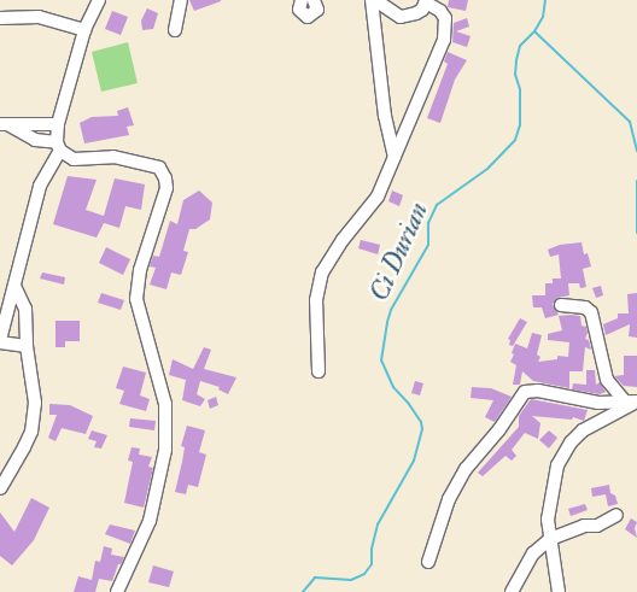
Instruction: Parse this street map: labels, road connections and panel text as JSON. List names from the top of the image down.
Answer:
{
  "water": ["Ci Durian"]
}
